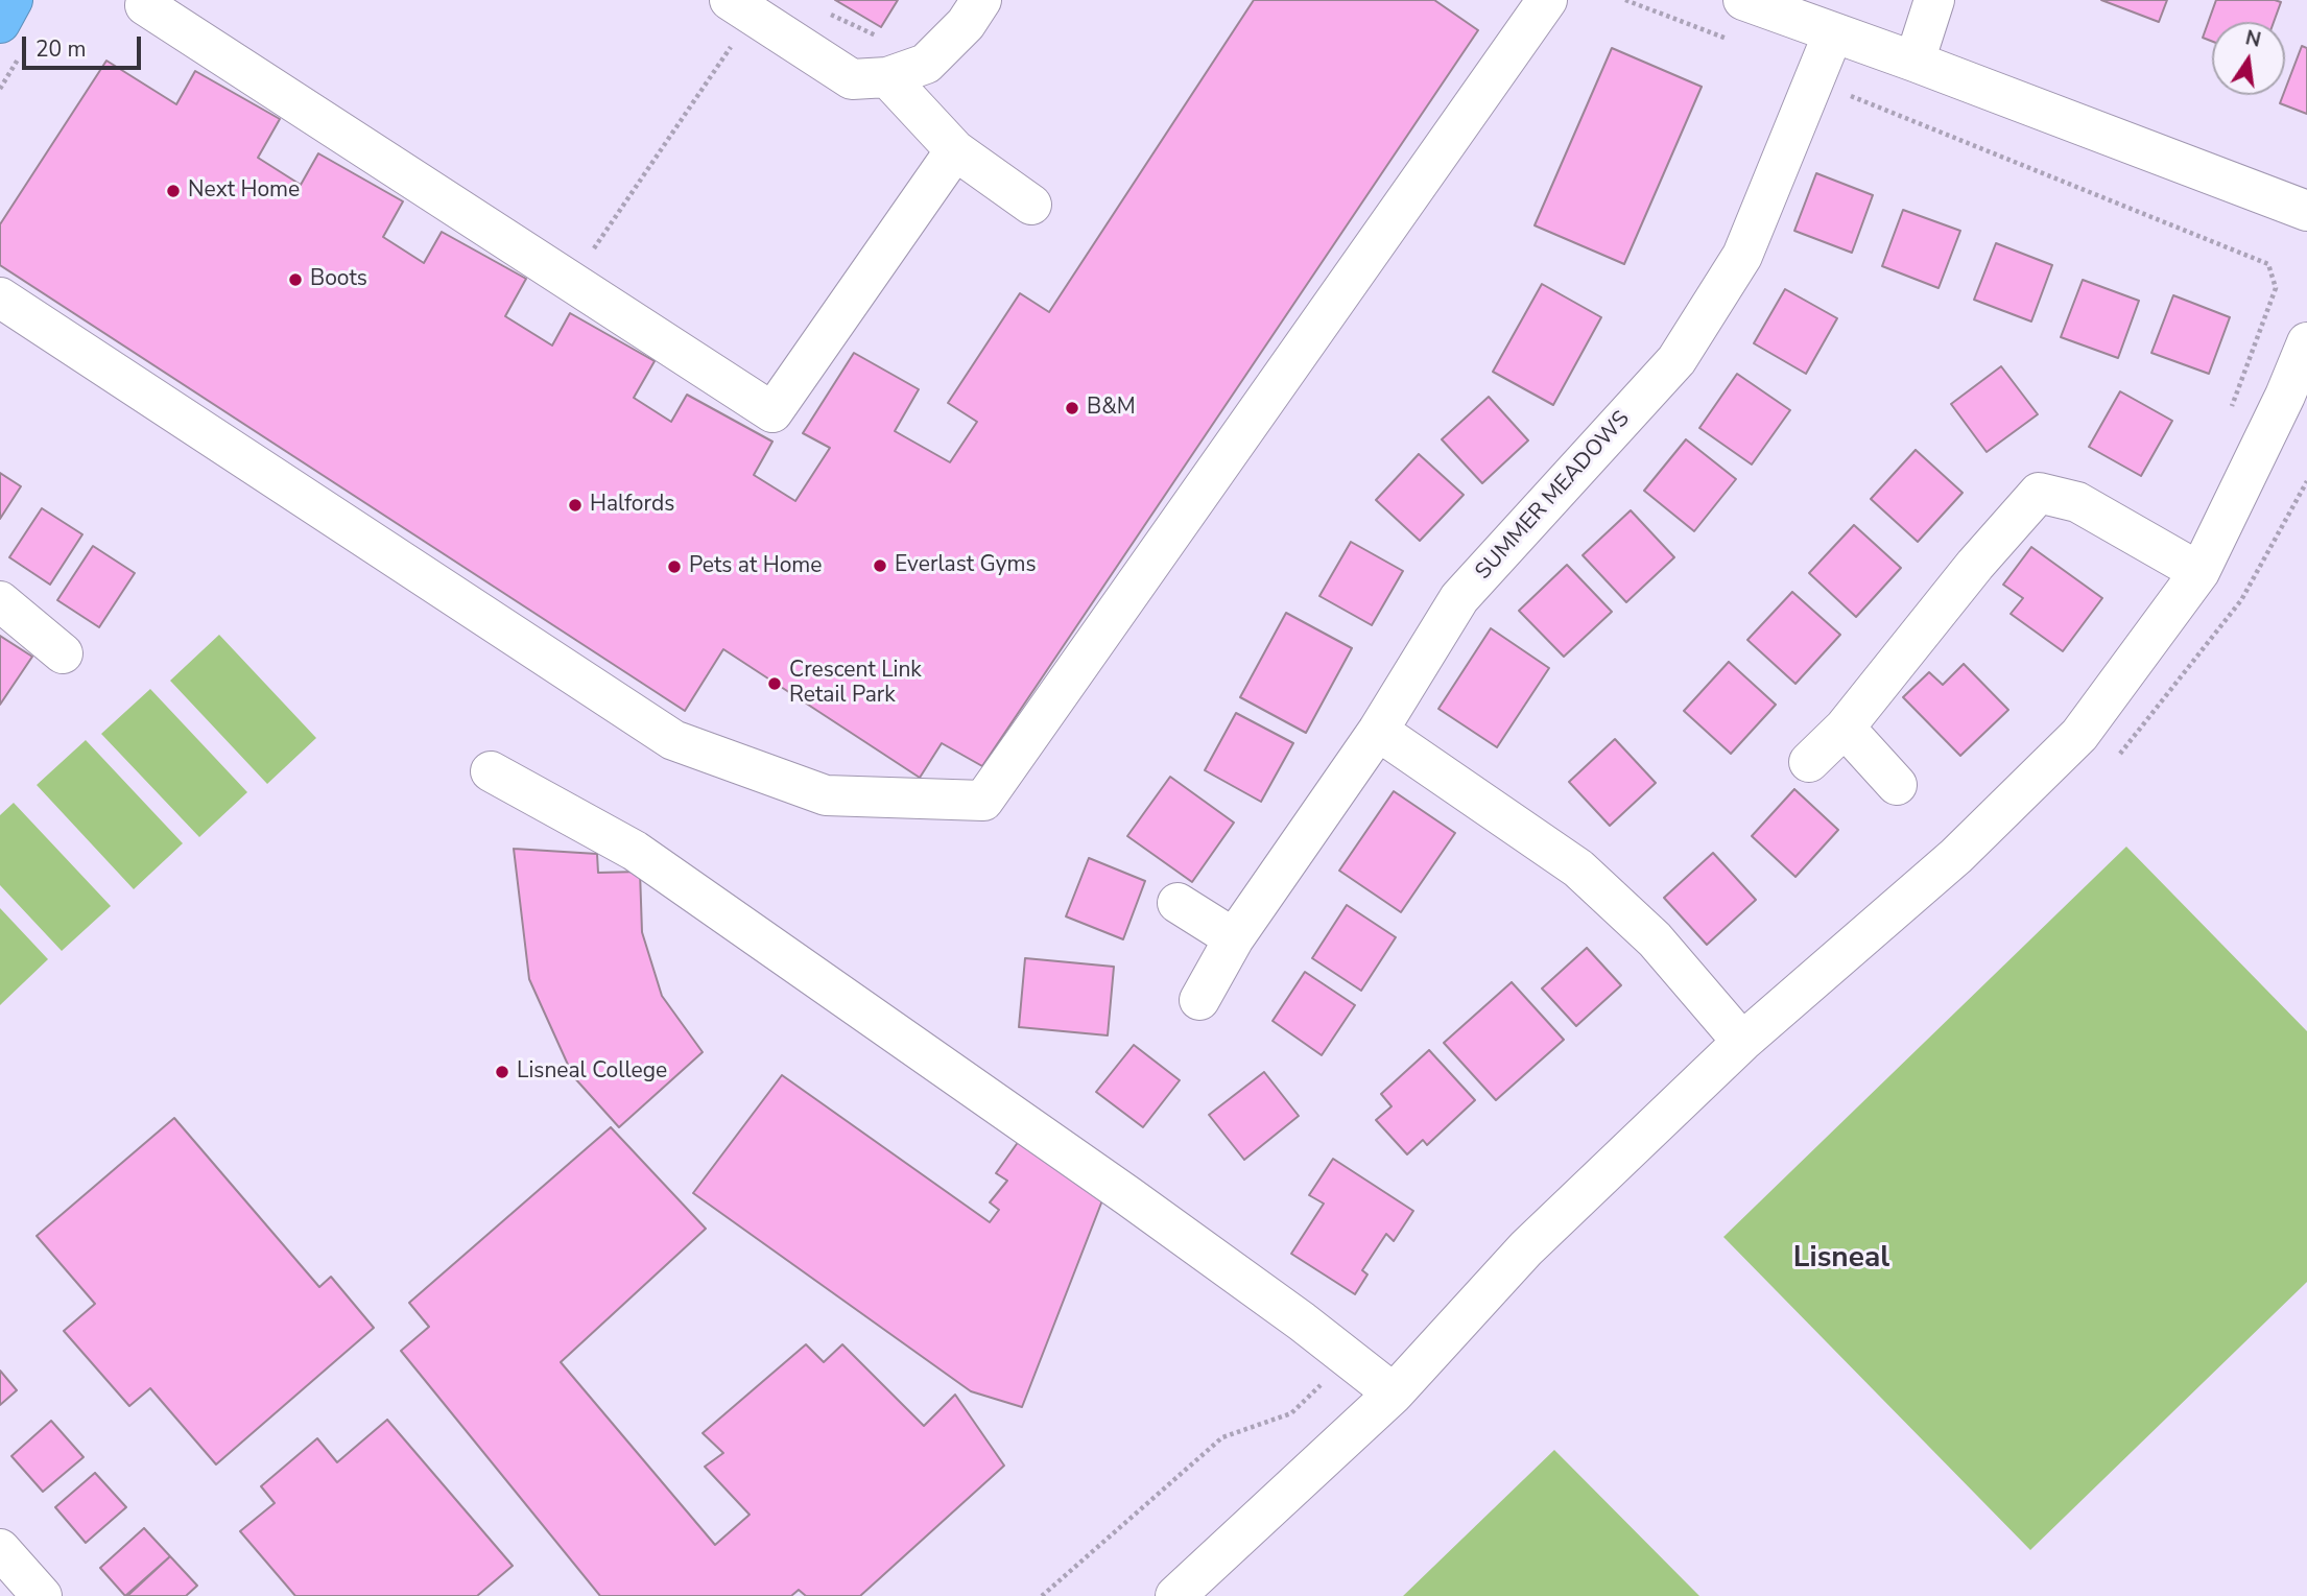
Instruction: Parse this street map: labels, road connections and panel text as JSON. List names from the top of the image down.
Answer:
{
  "streets": {
    "street": ["SUMMER MEADOWS"]
  },
  "districts": ["Lisneal"],
  "places": [
    "Next Home",
    "Boots",
    "B&M",
    "Halfords",
    "Everlast Gyms",
    "Pets at Home",
    "Crescent Link Retail Park",
    "Lisneal College"
  ],
  "scale_bar": "20 m",
  "north": "top"
}
